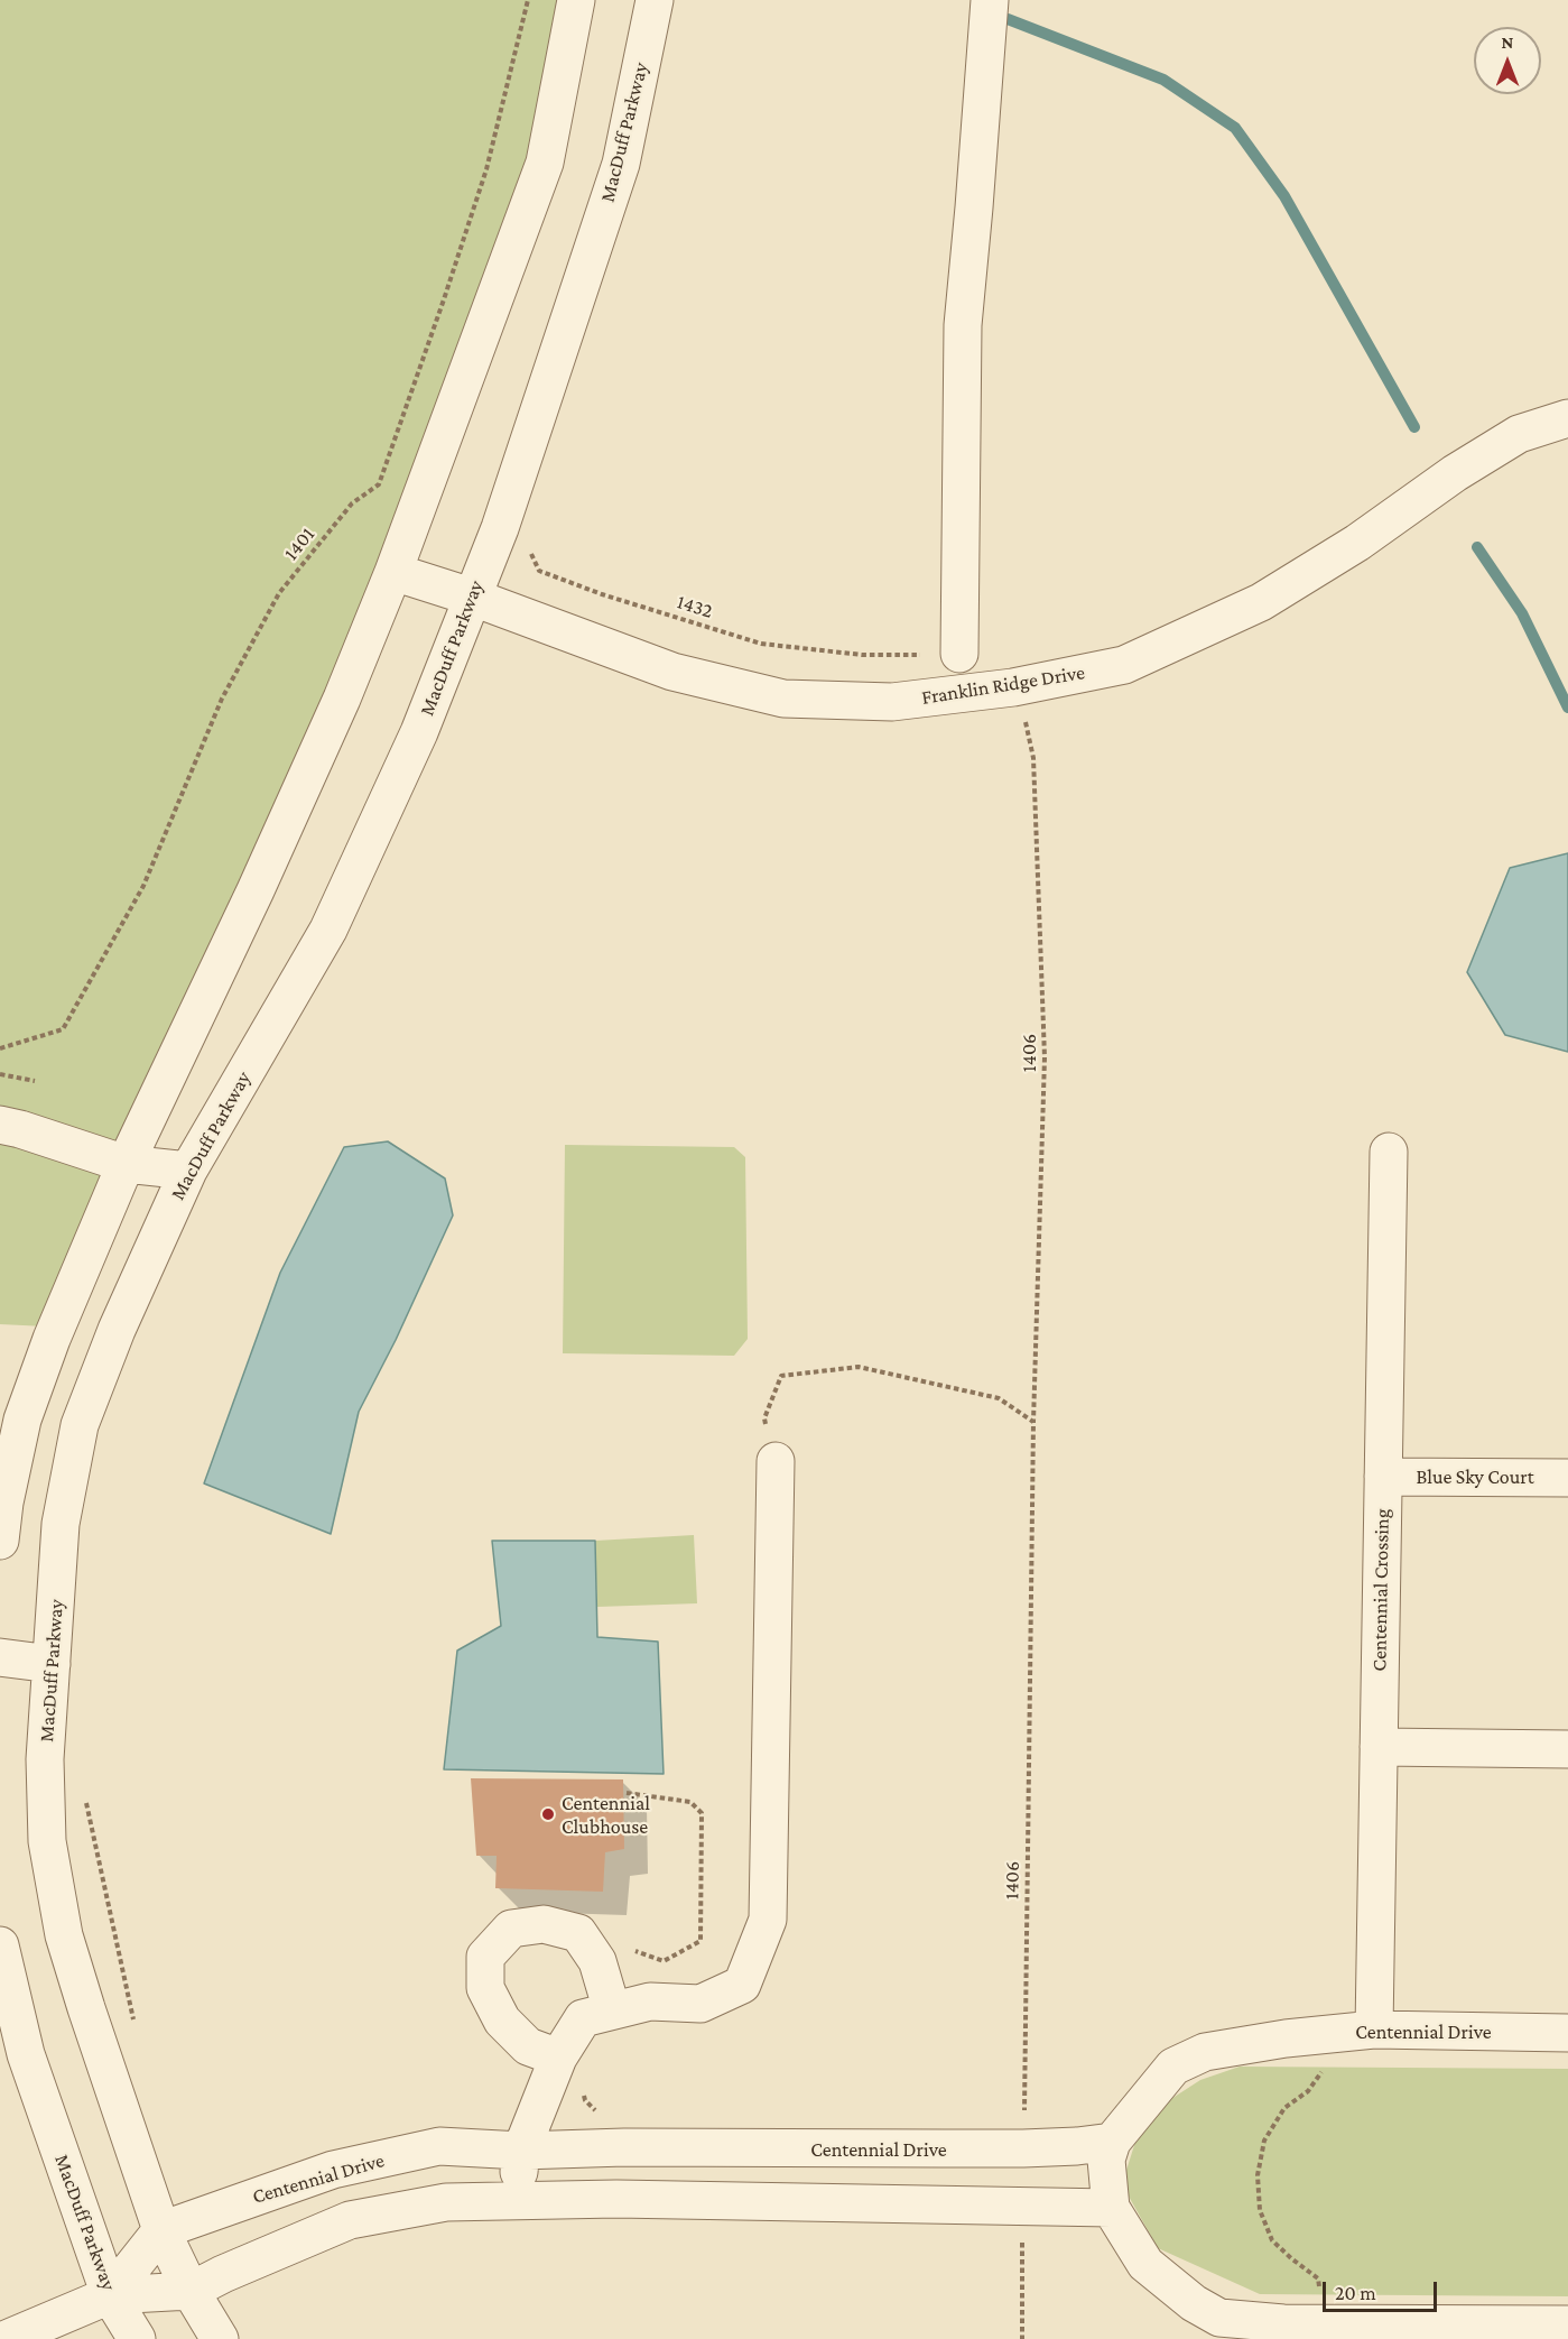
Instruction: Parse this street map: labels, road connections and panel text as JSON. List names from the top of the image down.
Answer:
{
  "streets": {
    "street": [
      "MacDuff Parkway",
      "Franklin Ridge Drive",
      "Blue Sky Court",
      "Centennial Crossing",
      "Centennial Drive"
    ],
    "path": ["1401", "1432", "1406"]
  },
  "crossings": [
    ["MacDuff Parkway", "1432"],
    ["MacDuff Parkway", "Franklin Ridge Drive"],
    ["MacDuff Parkway", "Centennial Drive"],
    ["Franklin Ridge Drive", "1406"],
    ["1406", "Centennial Drive"],
    ["Blue Sky Court", "Centennial Crossing"],
    ["Centennial Crossing", "Centennial Drive"]
  ],
  "places": ["Centennial Clubhouse"],
  "scale_bar": "20 m",
  "north": "top"
}
